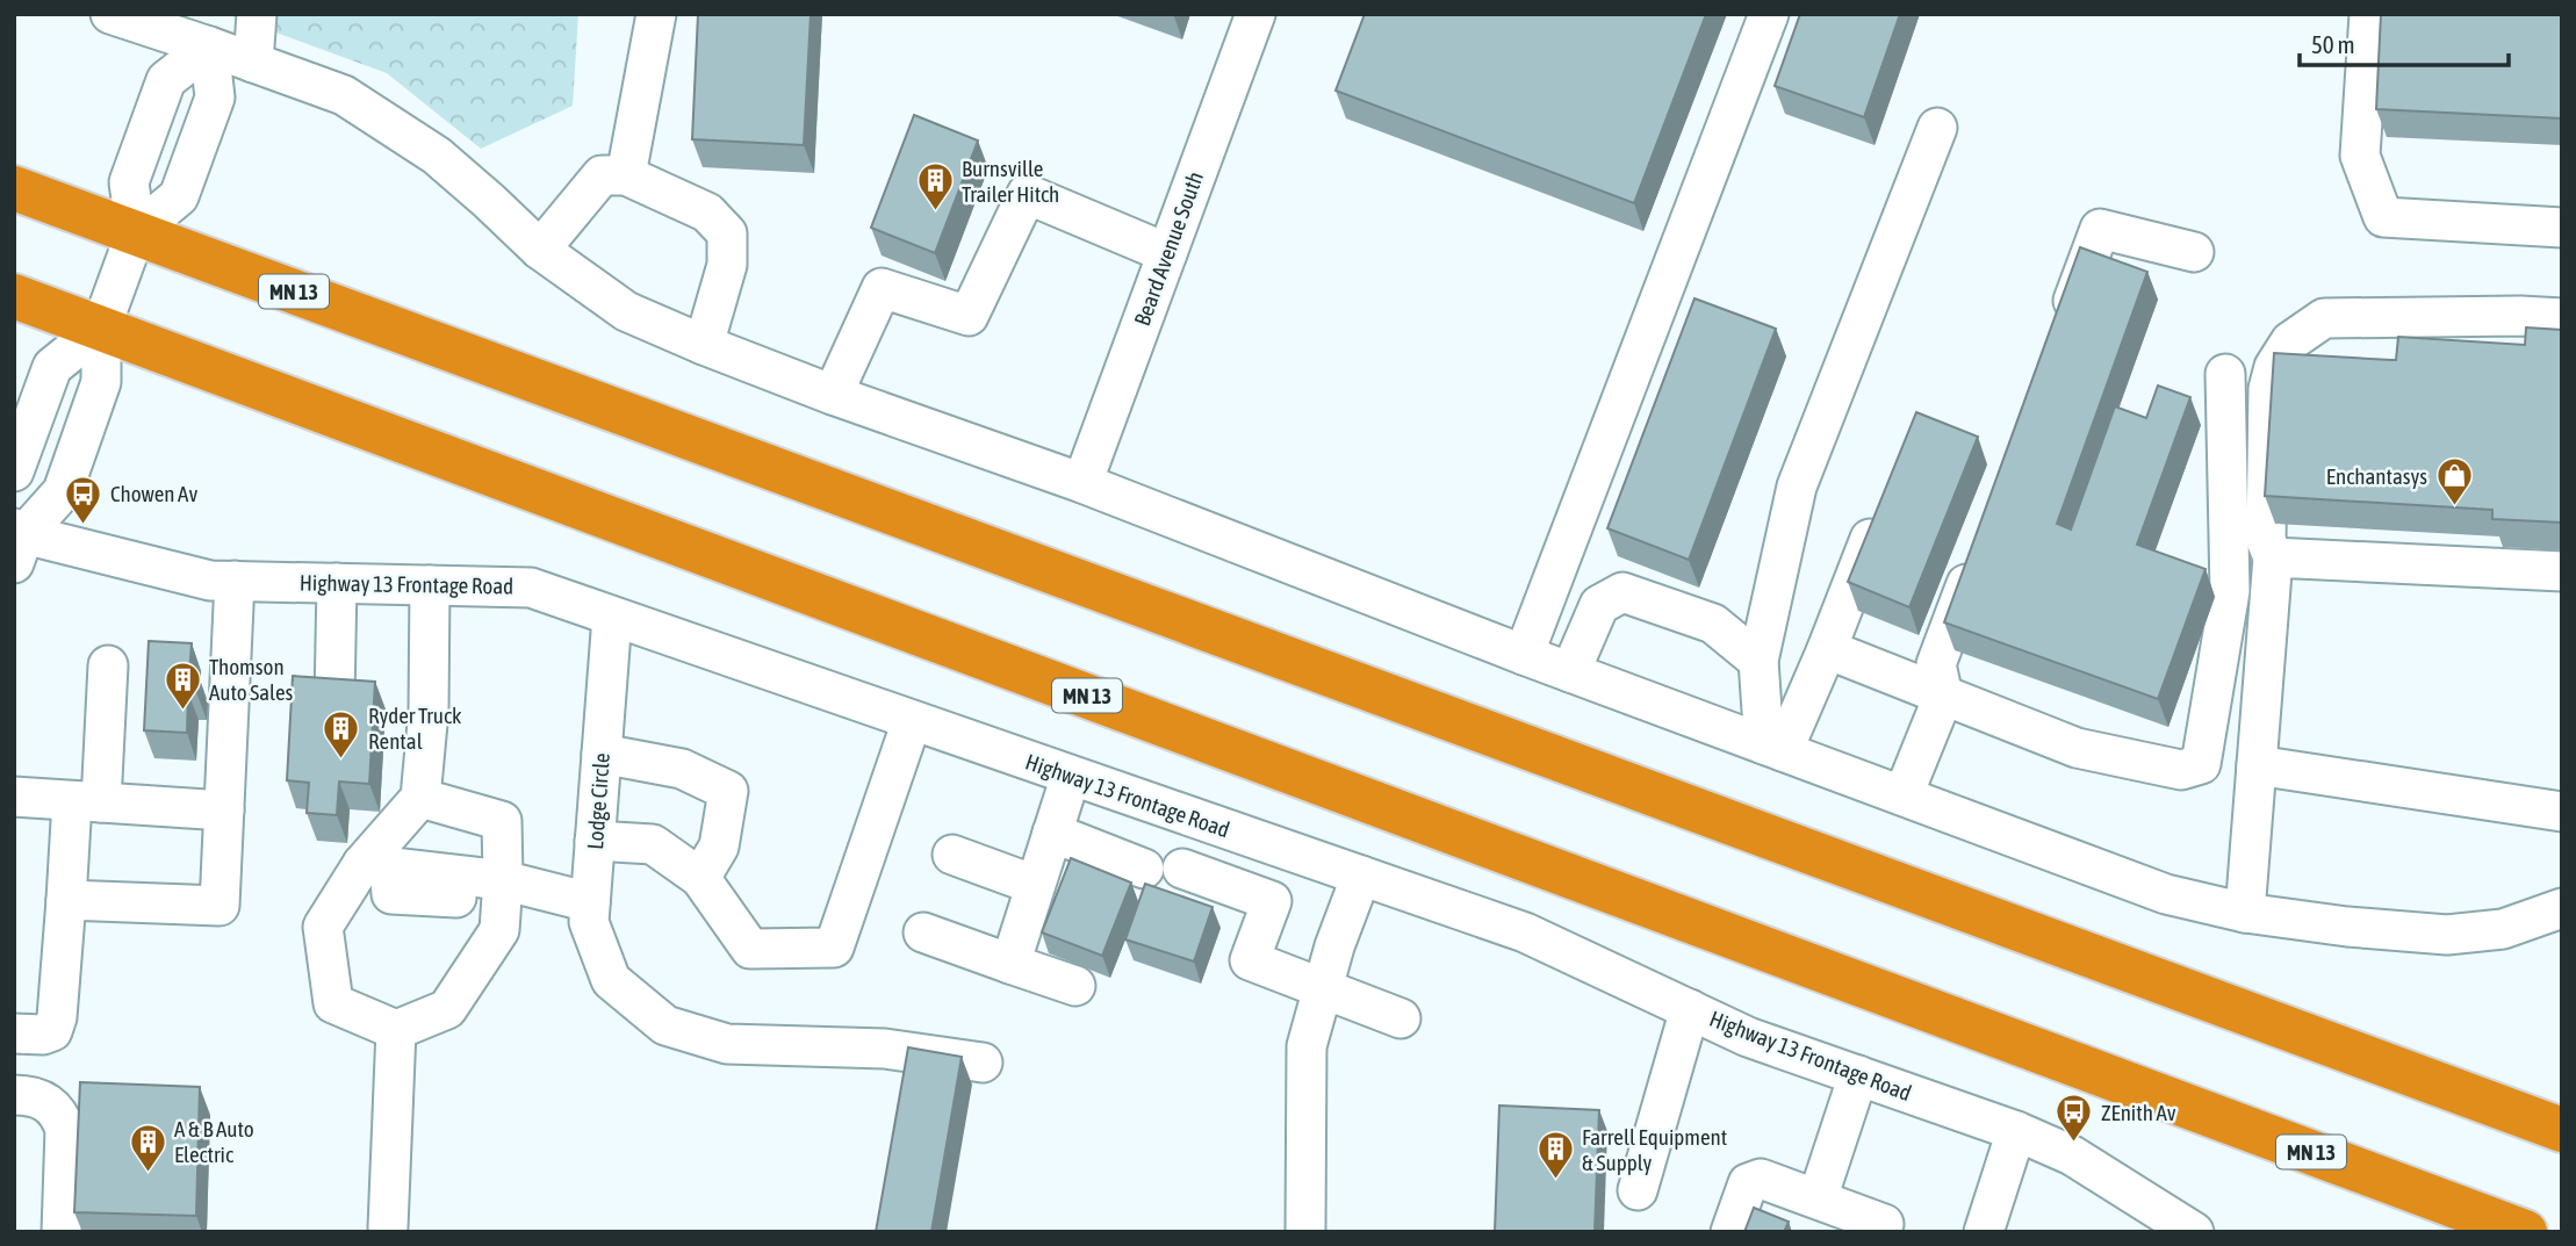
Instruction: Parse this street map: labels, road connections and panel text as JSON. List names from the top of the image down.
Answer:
{
  "streets": {
    "highway": ["MN 13"],
    "street": ["Beard Avenue South", "Highway 13 Frontage Road", "Lodge Circle"]
  },
  "crossings": [
    ["Highway 13 Frontage Road", "Lodge Circle"]
  ],
  "places": {
    "building": [
      "Burnsville Trailer Hitch",
      "Thomson Auto Sales",
      "Ryder Truck Rental",
      "A & B Auto Electric",
      "Farrell Equipment & Supply"
    ],
    "shop": ["Enchantasys"],
    "bus stop": ["Chowen Av", "ZEnith Av"]
  },
  "scale_bar": "50 m"
}
